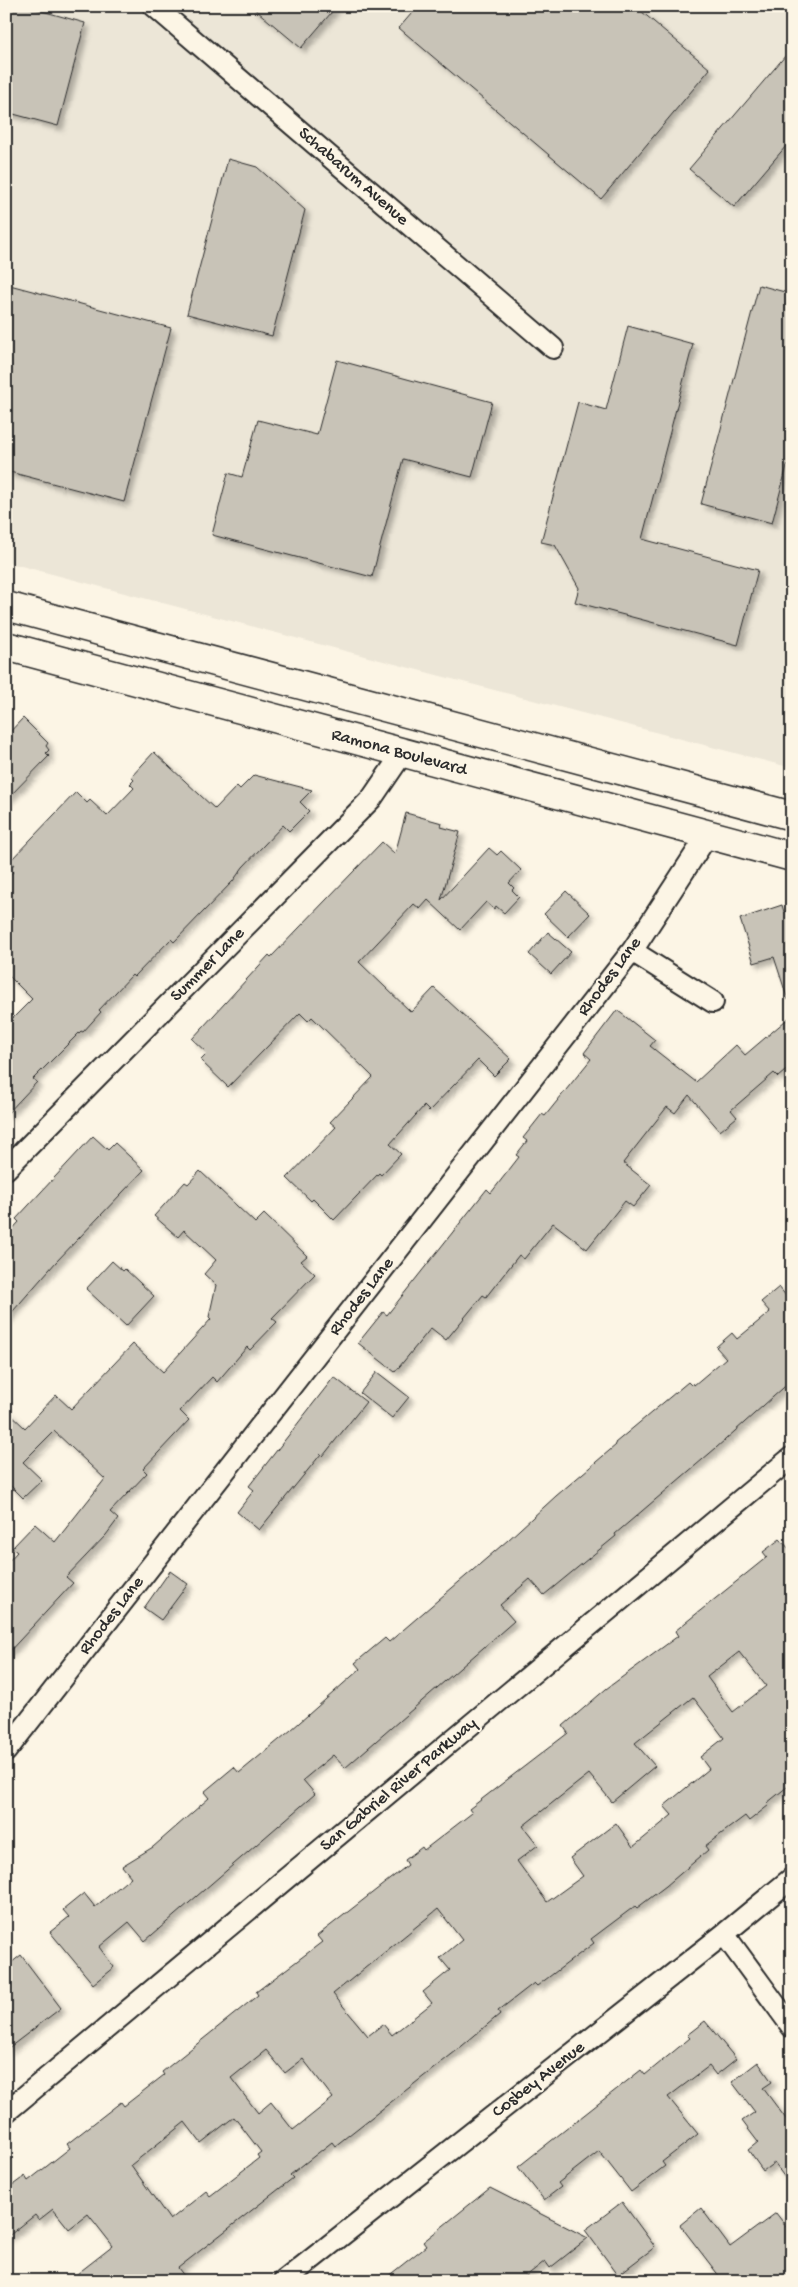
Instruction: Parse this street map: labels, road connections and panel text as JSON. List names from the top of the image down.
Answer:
{
  "streets": {
    "main road": ["Ramona Boulevard"],
    "street": [
      "Schabarum Avenue",
      "Summer Lane",
      "Rhodes Lane",
      "San Gabriel River Parkway",
      "Cosbey Avenue"
    ]
  },
  "crossings": [
    ["Ramona Boulevard", "Summer Lane"],
    ["Ramona Boulevard", "Rhodes Lane"]
  ]
}
